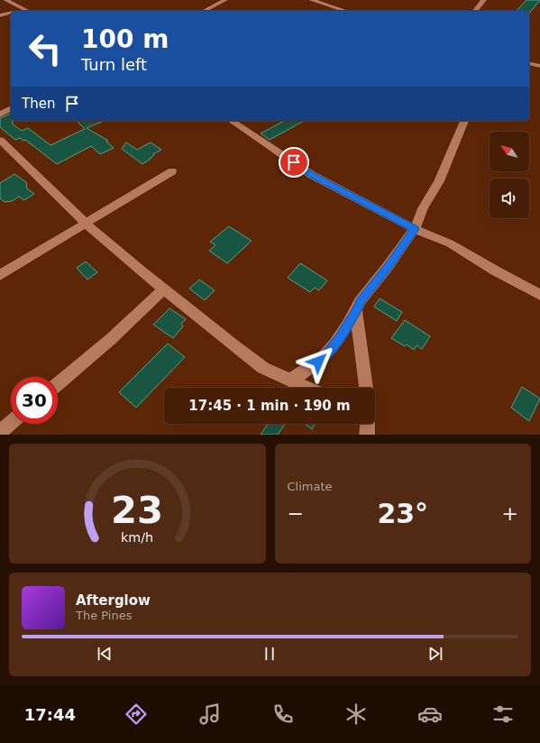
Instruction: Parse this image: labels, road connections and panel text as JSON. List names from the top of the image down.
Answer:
{
  "north": "top left",
  "page": {
    "turn": ["100 m", "Turn left"],
    "then": "Then",
    "limit": "30",
    "trip": "17:45 · 1 min · 190 m",
    "tile": "Climate",
    "heat": ["−", "23°", "+"],
    "song": ["Afterglow", "The Pines"],
    "tabs": "17:44",
    "gauge": ["23", "km/h"]
  }
}
